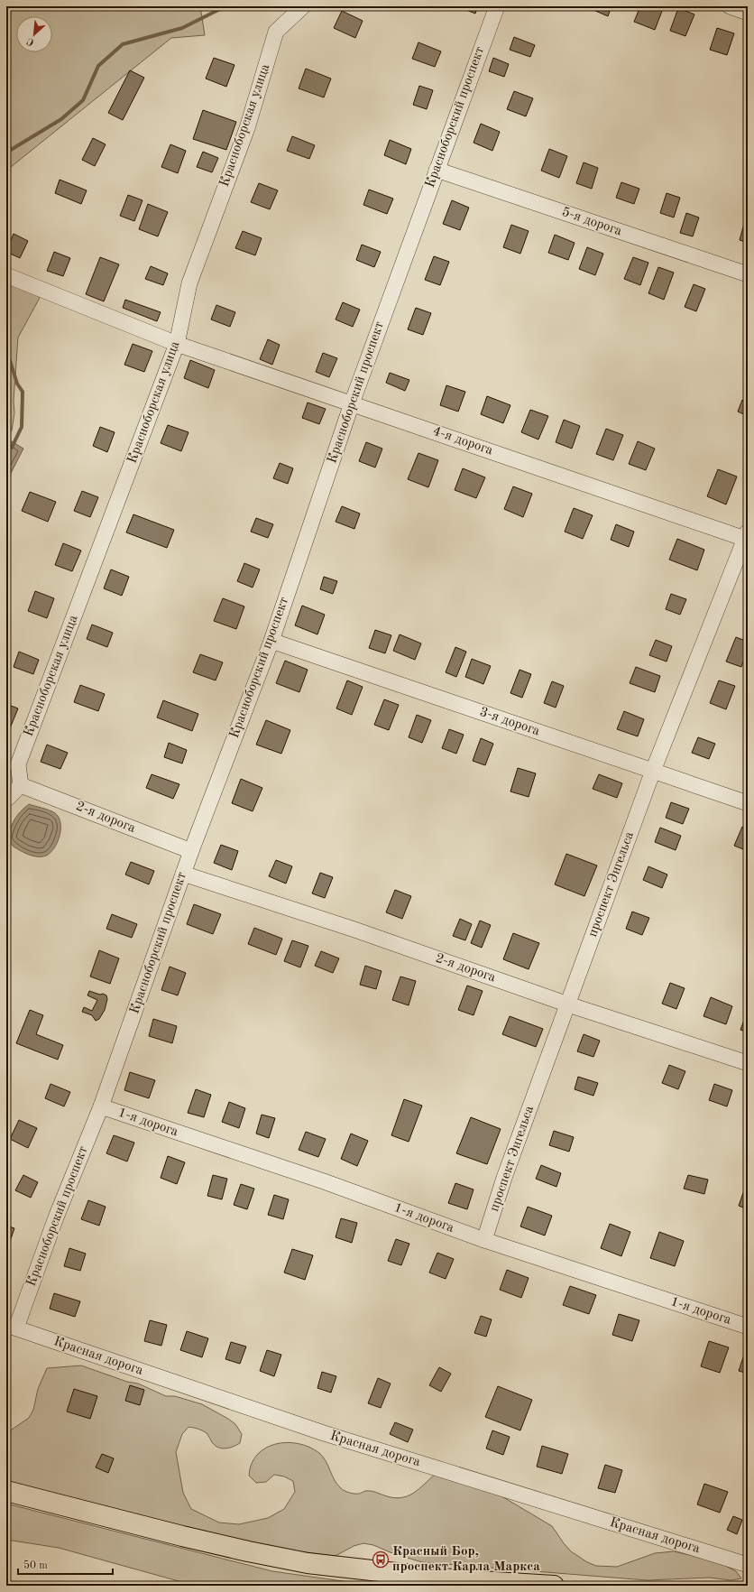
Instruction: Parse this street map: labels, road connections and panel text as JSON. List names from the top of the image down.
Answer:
{
  "streets": {
    "street": [
      "Красноборский проспект",
      "Красноборская улица",
      "5-я дорога",
      "4-я дорога",
      "3-я дорога",
      "2-я дорога",
      "проспект Энгельса",
      "1-я дорога",
      "Красная дорога"
    ]
  },
  "crossings": [
    ["Красноборский проспект", "5-я дорога"],
    ["Красноборский проспект", "4-я дорога"],
    ["Красноборский проспект", "3-я дорога"],
    ["Красноборский проспект", "2-я дорога"],
    ["Красноборский проспект", "1-я дорога"],
    ["Красноборский проспект", "Красная дорога"],
    ["Красноборская улица", "4-я дорога"],
    ["Красноборская улица", "2-я дорога"],
    ["4-я дорога", "проспект Энгельса"],
    ["3-я дорога", "проспект Энгельса"],
    ["2-я дорога", "проспект Энгельса"],
    ["проспект Энгельса", "1-я дорога"]
  ],
  "places": {
    "bus stop": ["Красный Бор, проспект Карла Маркса"]
  },
  "scale_bar": "50 m",
  "north": "bottom left"
}
